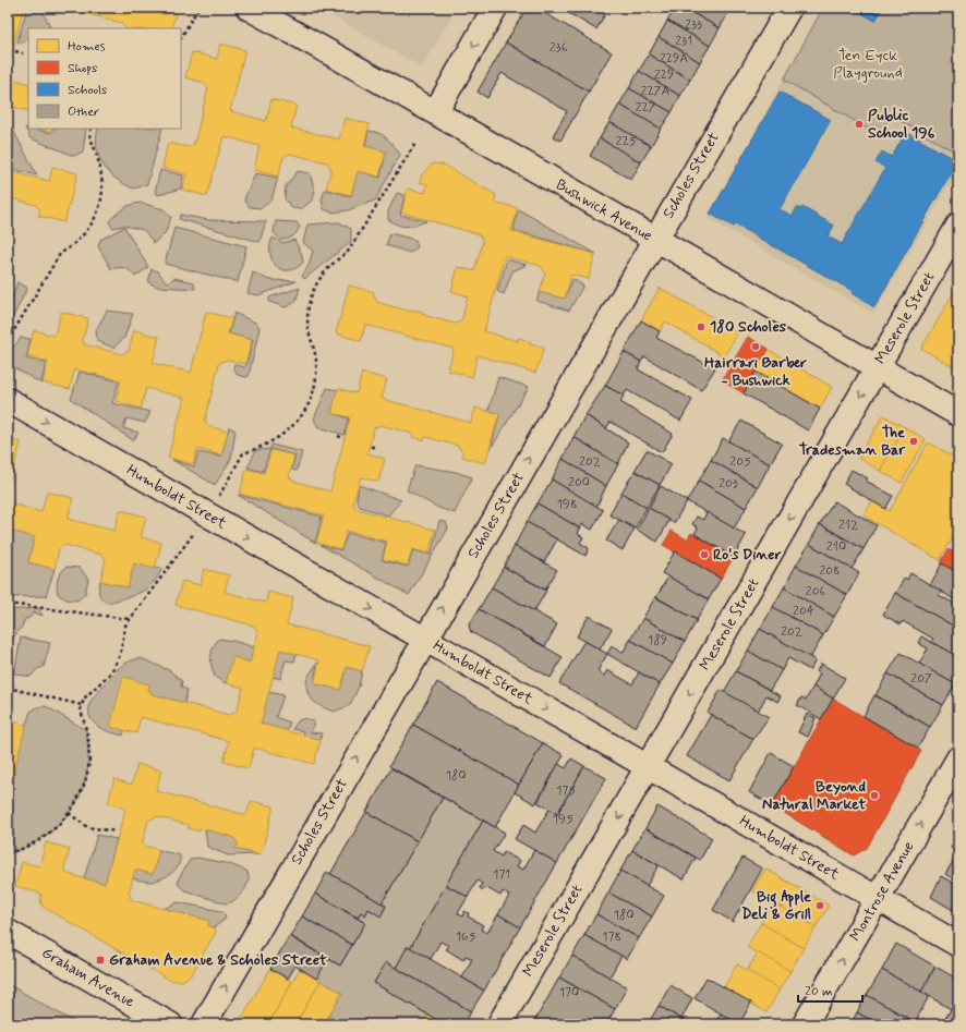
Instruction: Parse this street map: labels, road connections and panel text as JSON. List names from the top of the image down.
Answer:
{
  "streets": {
    "street": [
      "Scholes Street",
      "Bushwick Avenue",
      "Meserole Street",
      "Humboldt Street",
      "Montrose Avenue",
      "Graham Avenue"
    ]
  },
  "crossings": [
    ["Scholes Street", "Bushwick Avenue"],
    ["Scholes Street", "Humboldt Street"],
    ["Bushwick Avenue", "Meserole Street"],
    ["Meserole Street", "Humboldt Street"],
    ["Humboldt Street", "Montrose Avenue"]
  ],
  "one_way": [
    "Scholes Street",
    "Meserole Street",
    "Humboldt Street",
    "Montrose Avenue"
  ],
  "parks": ["Ten Eyck Playground"],
  "places": {
    "other": [
      "Public School 196",
      "180 Scholes",
      "Hairrari Barber - Bushwick",
      "The Tradesman Bar",
      "Ro's Diner",
      "Beyond Natural Market",
      "Big Apple Deli & Grill"
    ],
    "transit": ["Graham Avenue & Scholes Street"]
  },
  "house_numbers": [
    "233",
    "231",
    "236",
    "229A",
    "229",
    "227A",
    "227",
    "225",
    "202",
    "205",
    "200",
    "203",
    "198",
    "212",
    "210",
    "208",
    "206",
    "204",
    "202",
    "189",
    "207",
    "180",
    "175",
    "195",
    "171",
    "180",
    "165",
    "178",
    "170"
  ],
  "legend": [
    "Homes",
    "Shops",
    "Schools",
    "Other"
  ],
  "scale_bar": "20 m"
}
